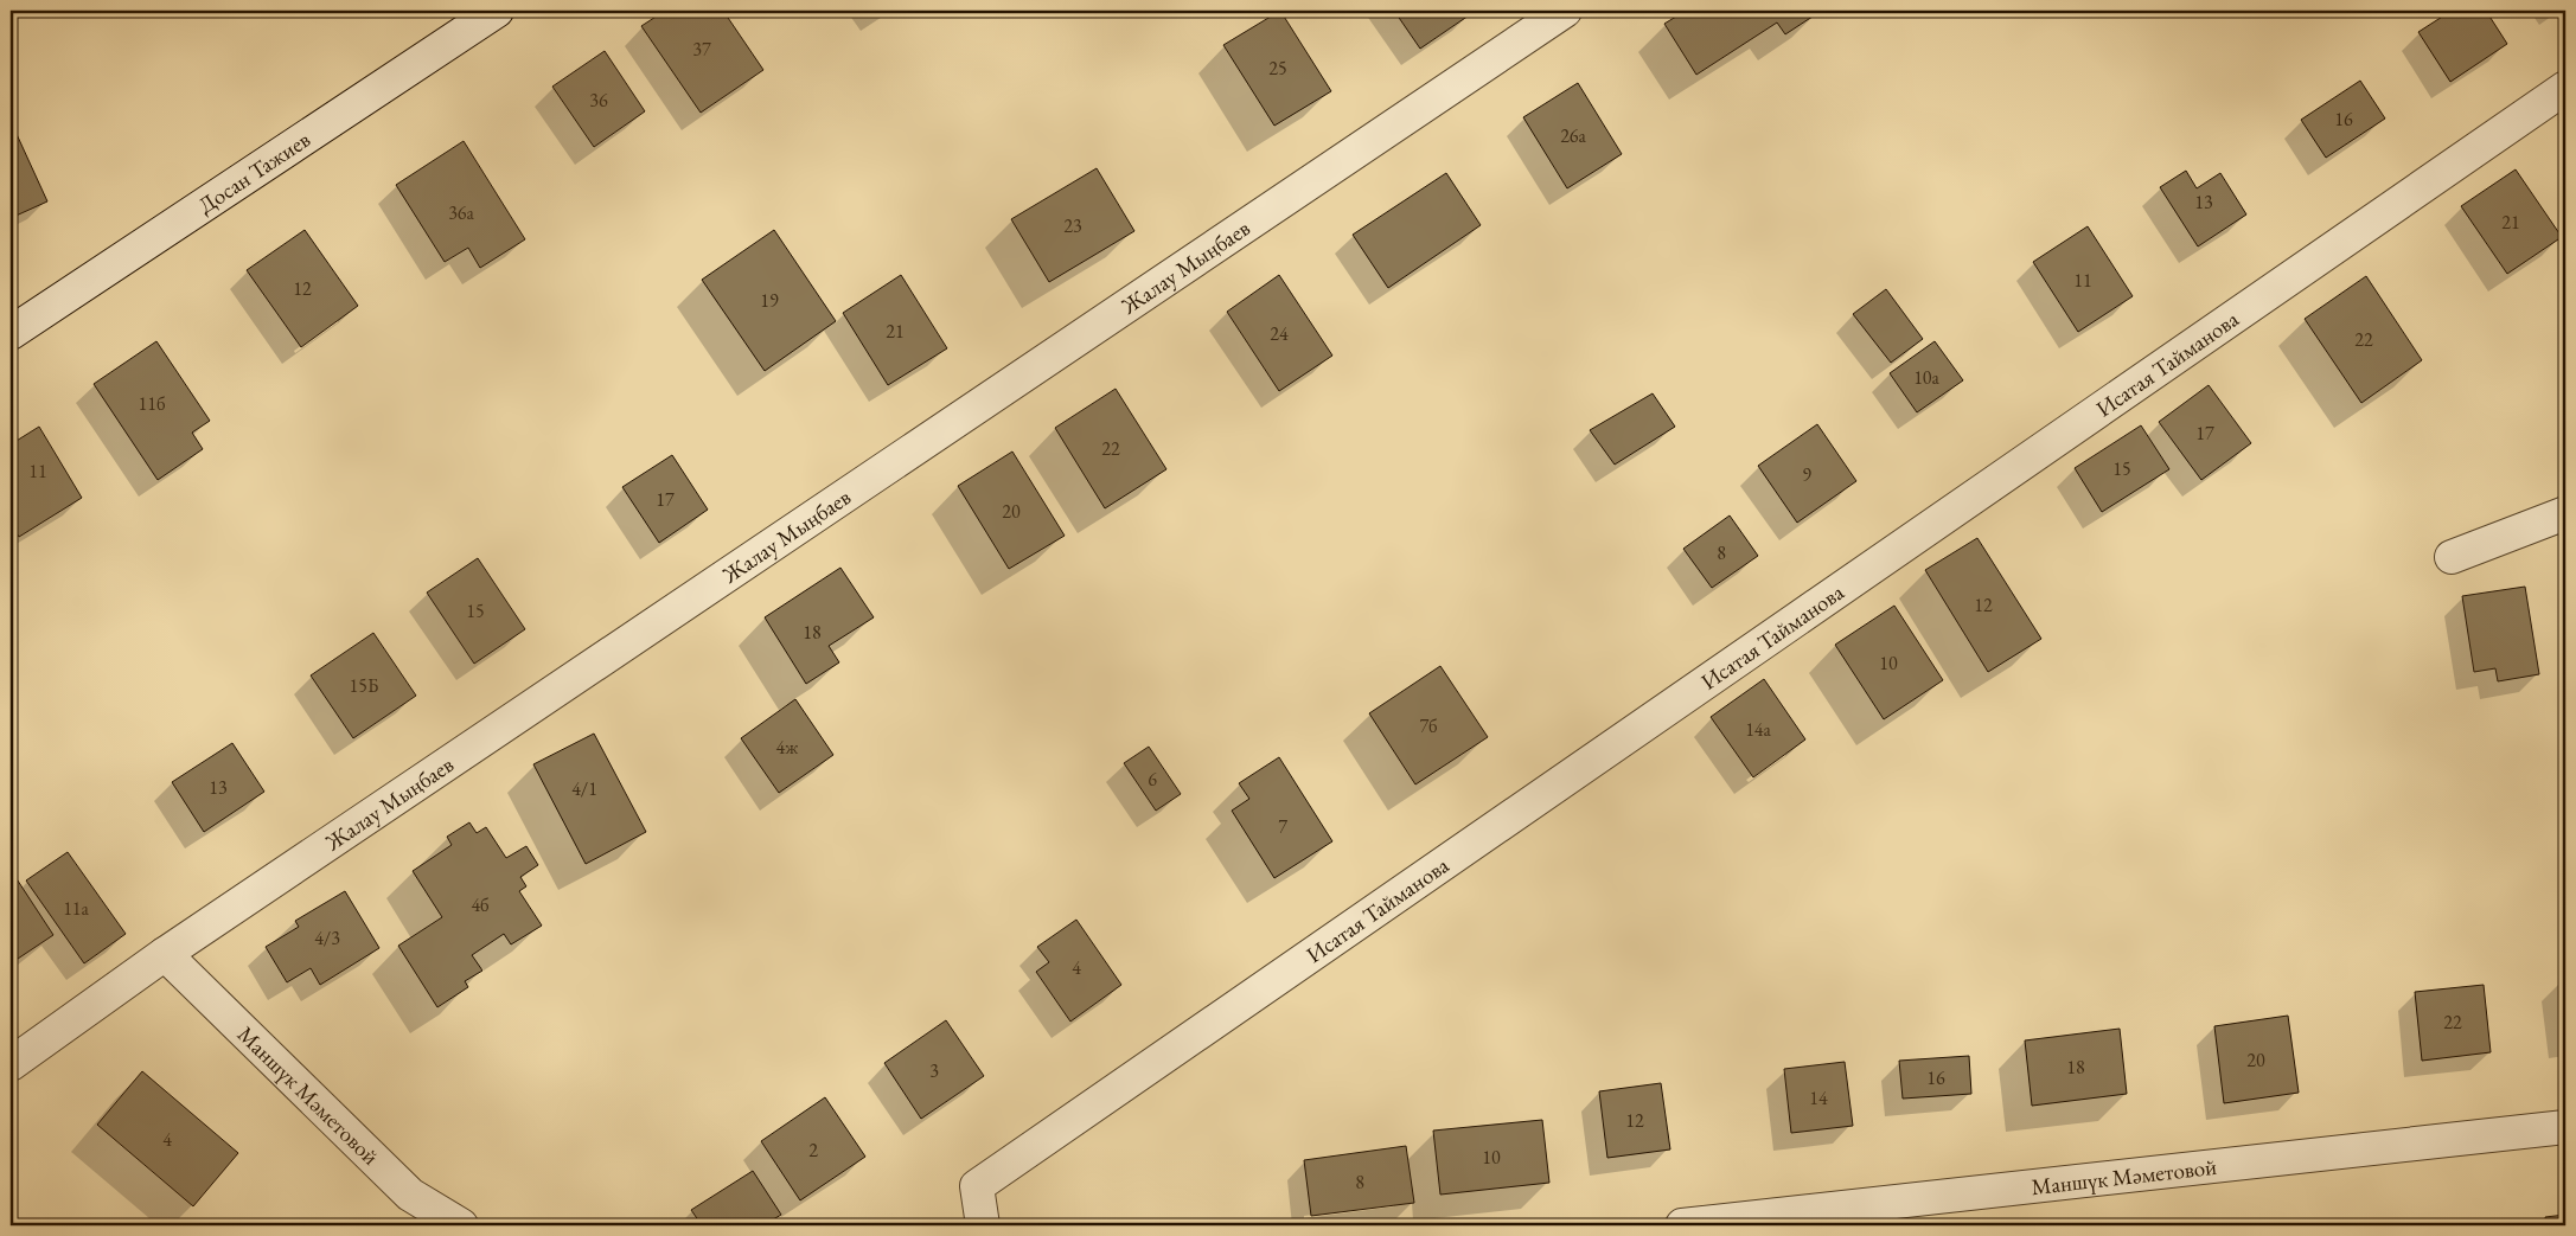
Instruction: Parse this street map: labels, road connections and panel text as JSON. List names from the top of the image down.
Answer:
{
  "streets": {
    "street": [
      "Досан Тажиев",
      "Жалау Мыңбаев",
      "Исатая Тайманова",
      "Маншүк Мәметовой"
    ]
  },
  "crossings": [
    ["Жалау Мыңбаев", "Маншүк Мәметовой"]
  ],
  "house_numbers": [
    "37",
    "25",
    "36",
    "16",
    "26а",
    "13",
    "36а",
    "21",
    "23",
    "11",
    "12",
    "19",
    "21",
    "24",
    "22",
    "10а",
    "11б",
    "17",
    "22",
    "15",
    "11",
    "9",
    "17",
    "20",
    "8",
    "12",
    "15",
    "18",
    "10",
    "15Б",
    "7б",
    "14а",
    "4ж",
    "6",
    "13",
    "4/1",
    "7",
    "4б",
    "11а",
    "4/3",
    "4",
    "22",
    "20",
    "18",
    "3",
    "16",
    "14",
    "12",
    "4",
    "2",
    "10",
    "8"
  ]
}
